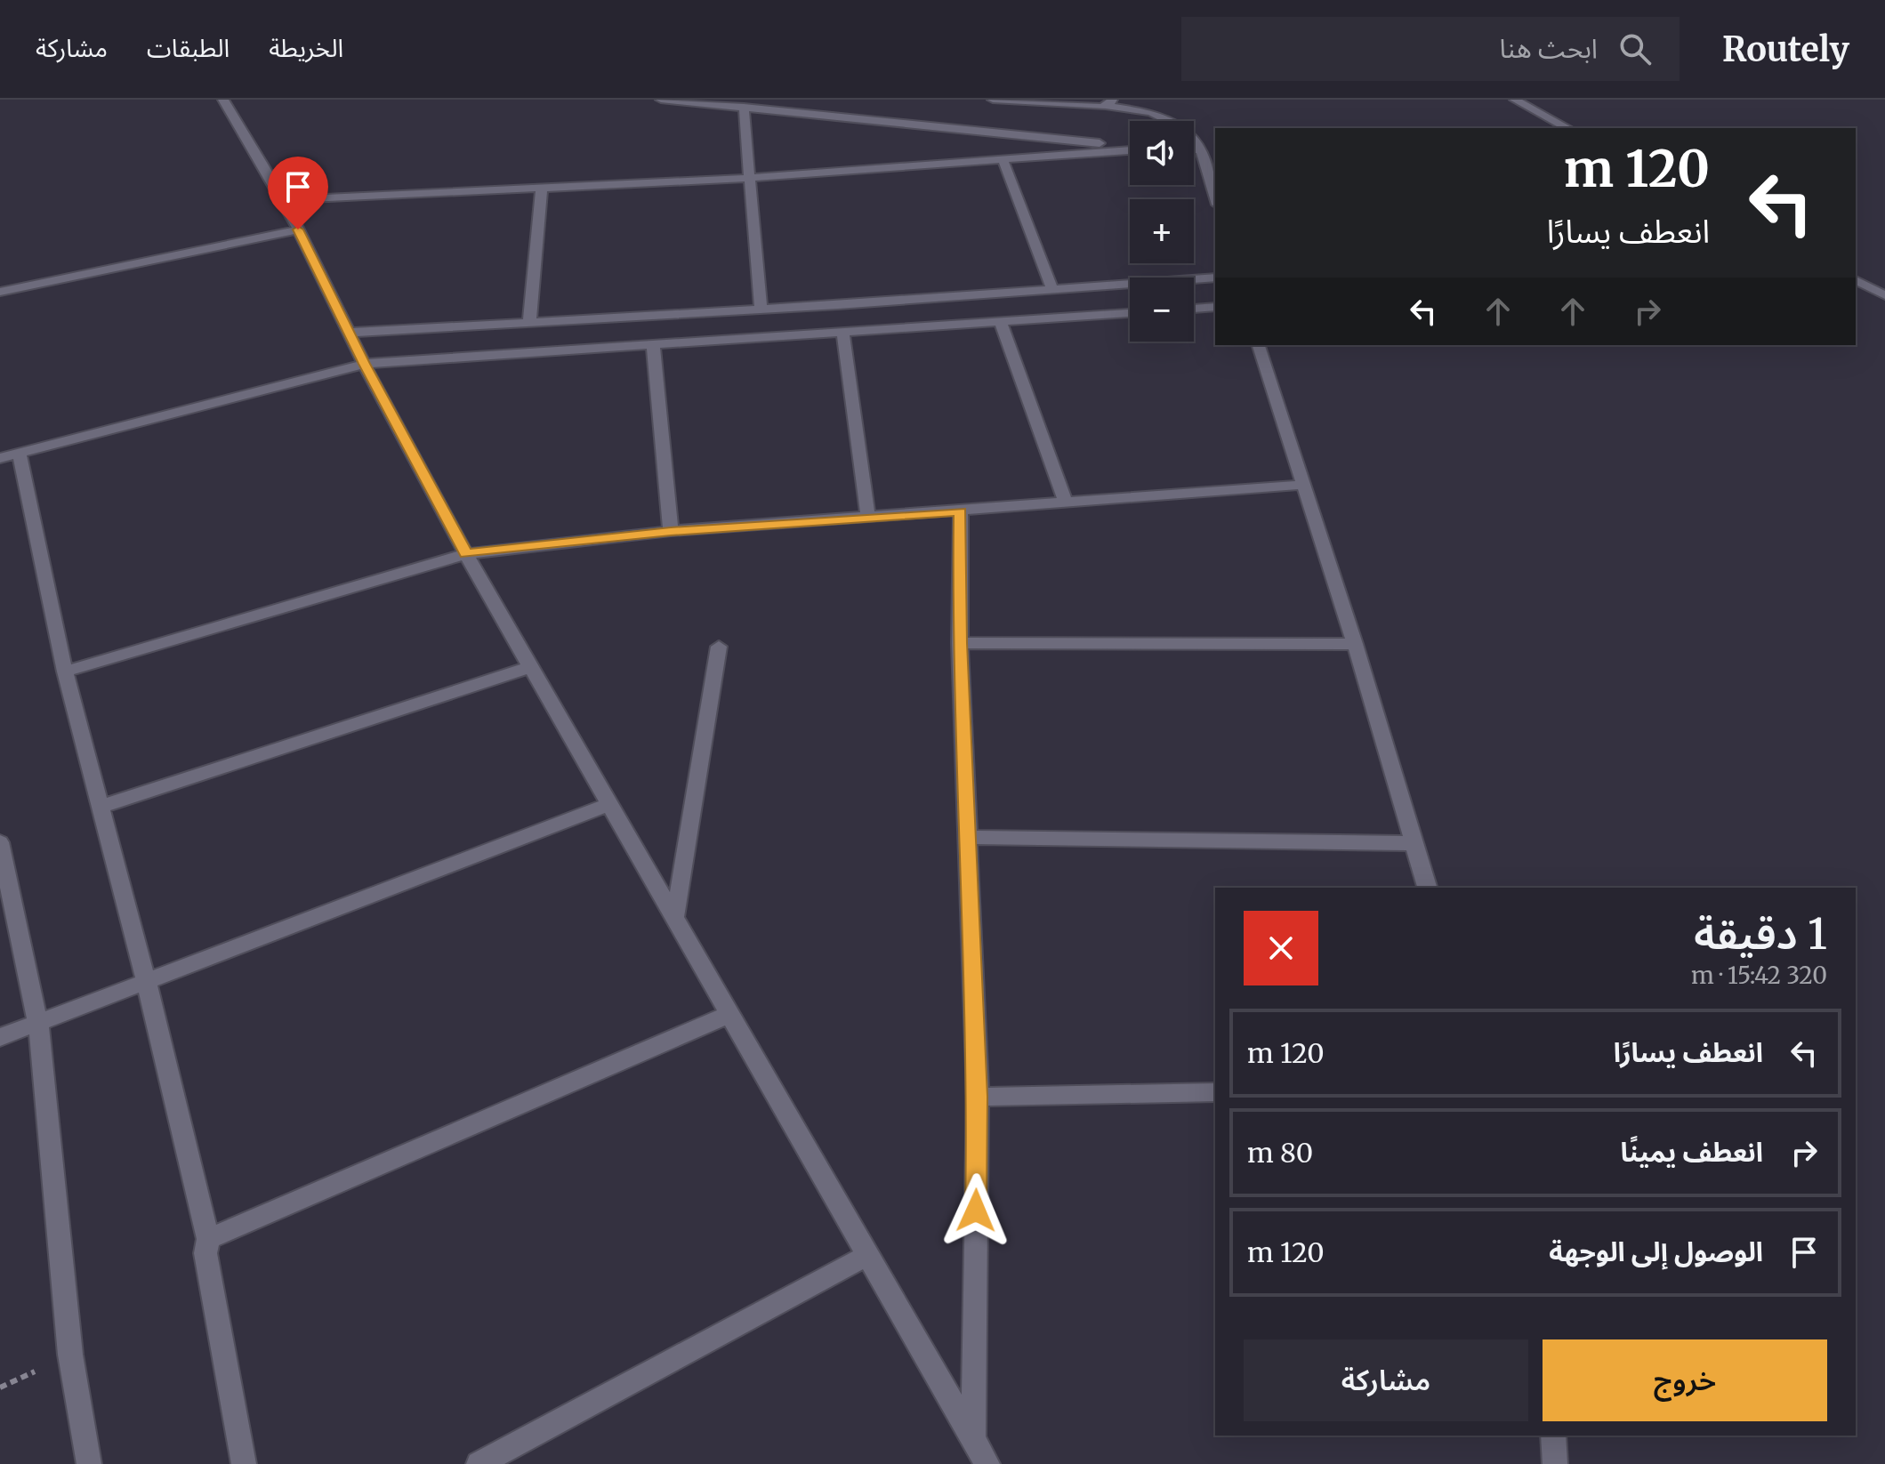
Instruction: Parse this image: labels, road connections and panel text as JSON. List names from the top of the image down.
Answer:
{
  "page": {
    "header": "Routely",
    "search": "ابحث هنا",
    "nav": ["الخريطة", "الطبقات", "مشاركة"],
    "map_buttons": ["+", "−"],
    "turn": ["120 m", "انعطف يسارًا"],
    "heading": ["1 دقيقة", "320 m · 15:42"],
    "list": [
      {
        "name": "انعطف يسارًا",
        "value": "120 m"
      },
      {
        "name": "انعطف يمينًا",
        "value": "80 m"
      },
      {
        "name": "الوصول إلى الوجهة",
        "value": "120 m"
      }
    ],
    "buttons": ["خروج", "مشاركة"]
  }
}
